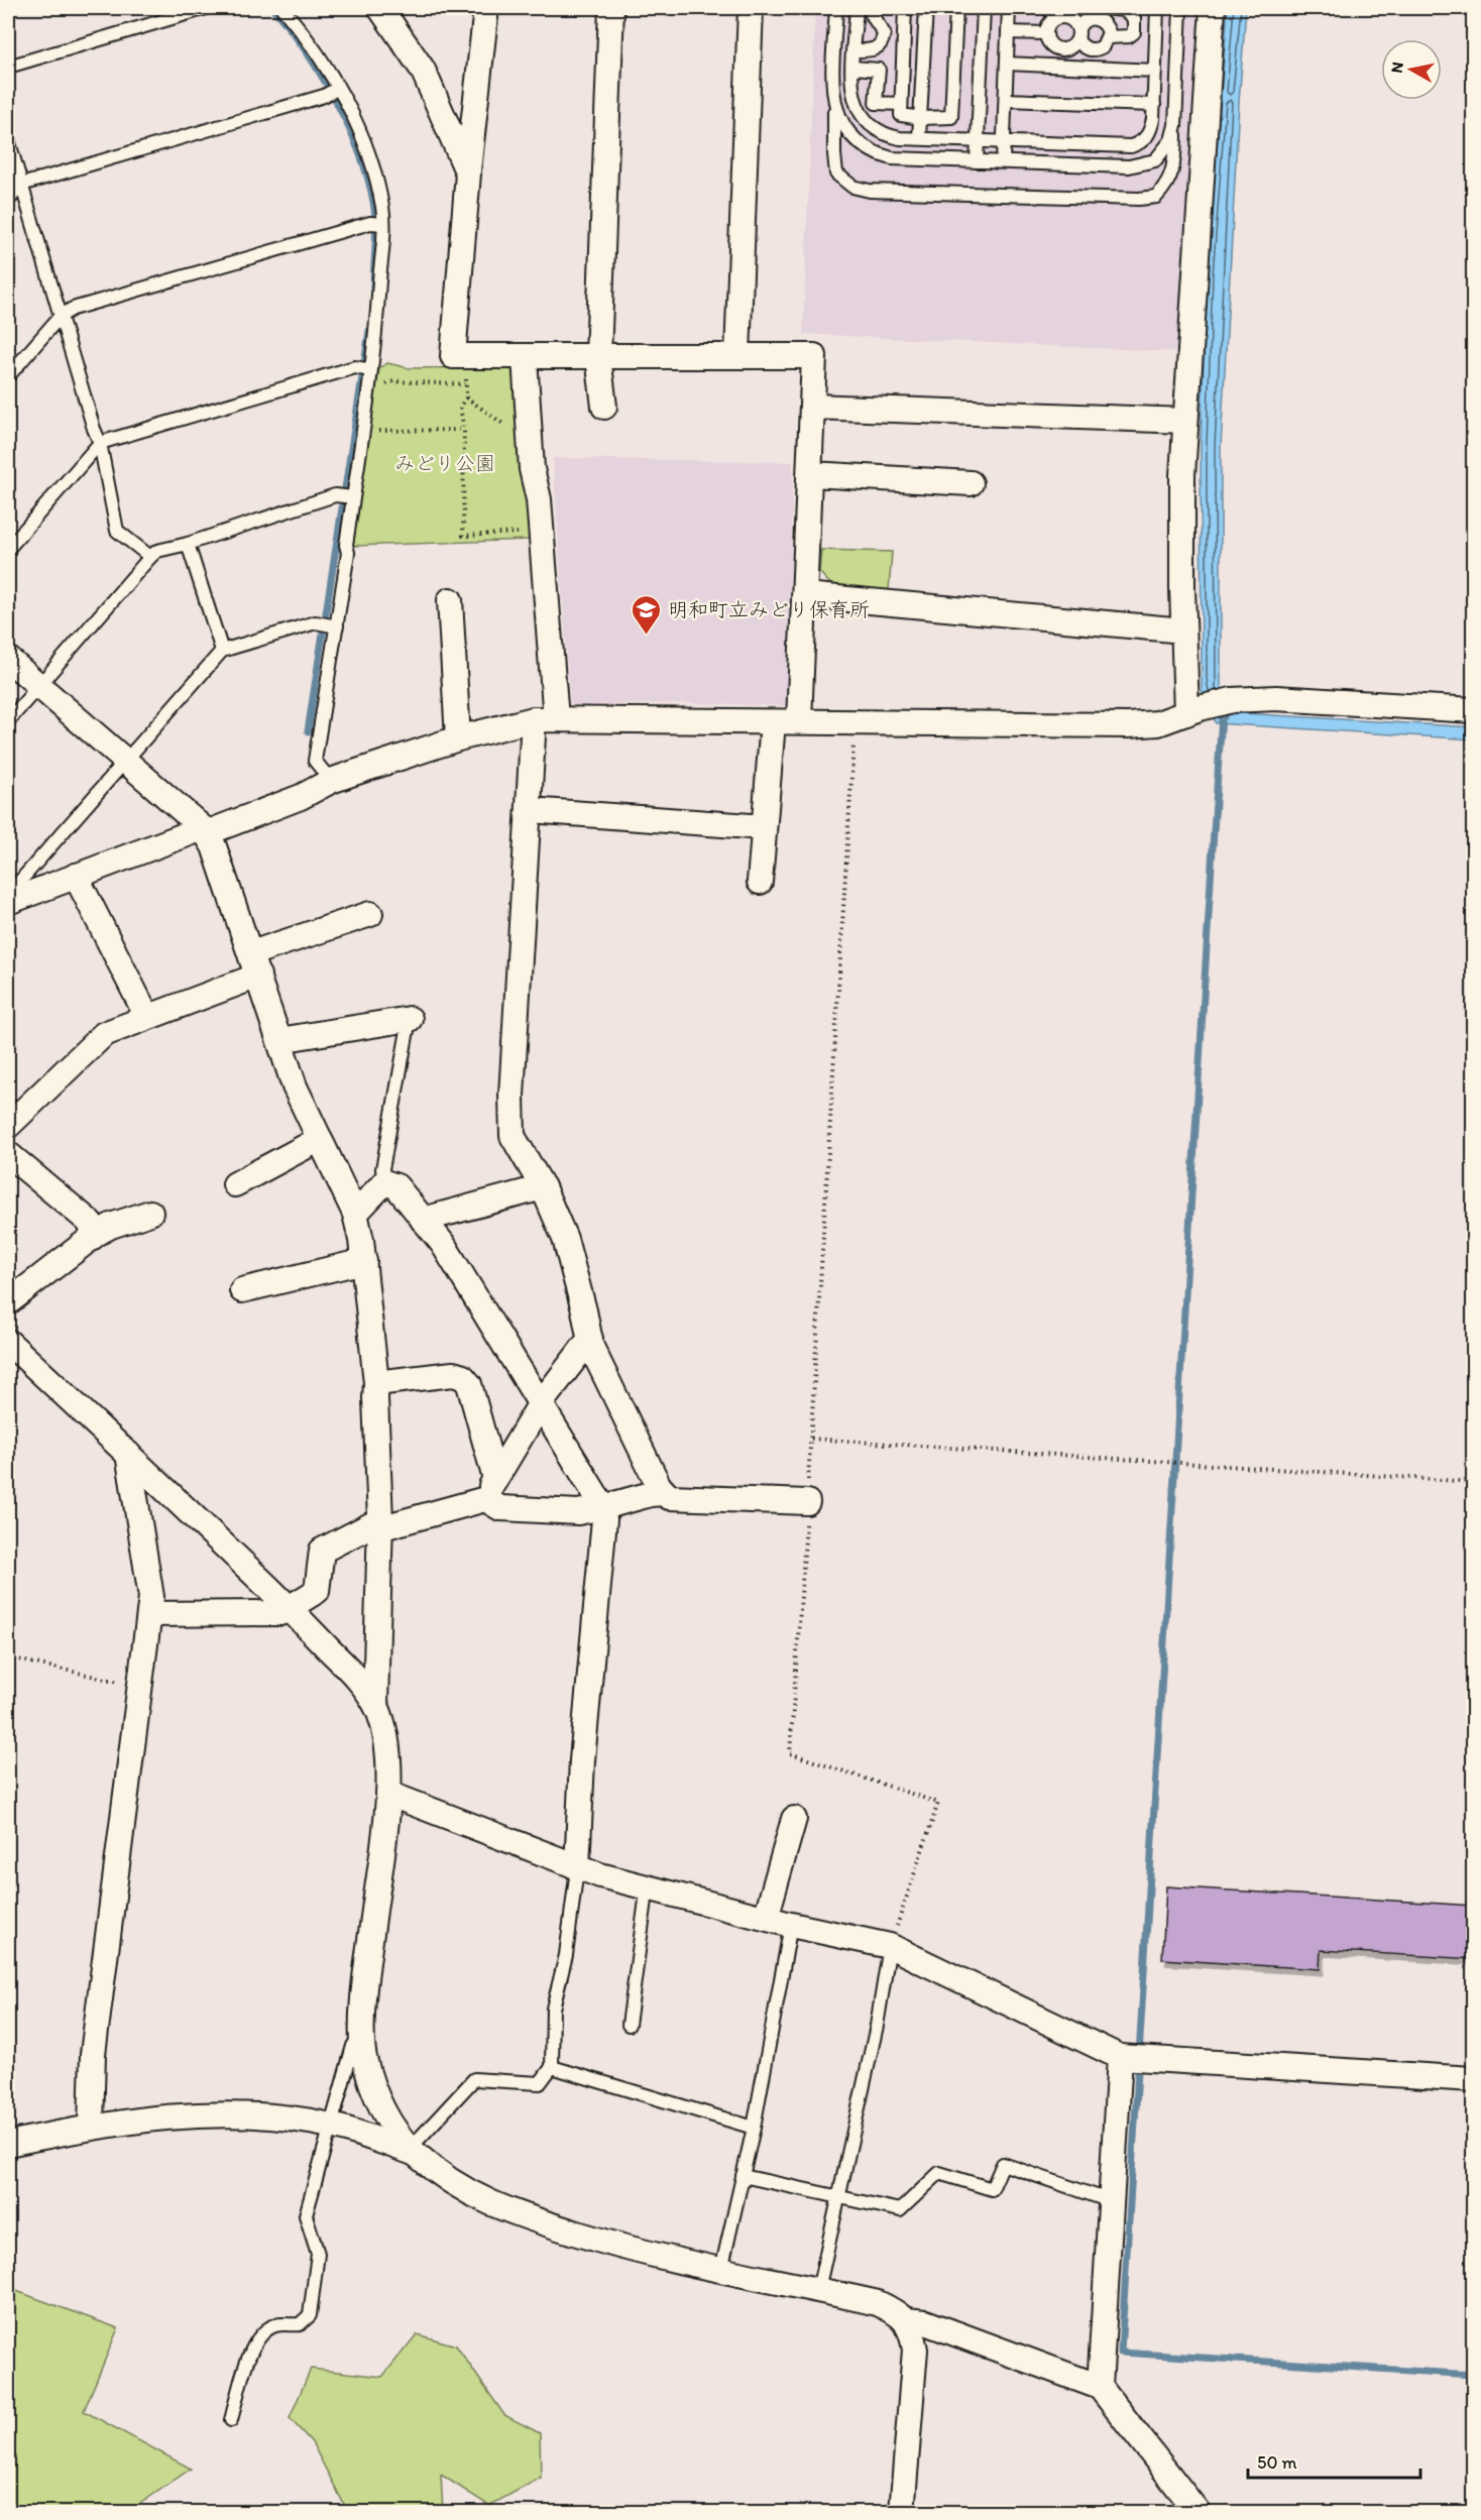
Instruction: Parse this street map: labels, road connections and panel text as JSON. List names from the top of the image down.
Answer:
{
  "parks": ["みどり公園"],
  "places": {
    "school or university": ["明和町立みどり保育所"]
  },
  "scale_bar": "50 m",
  "north": "left"
}
